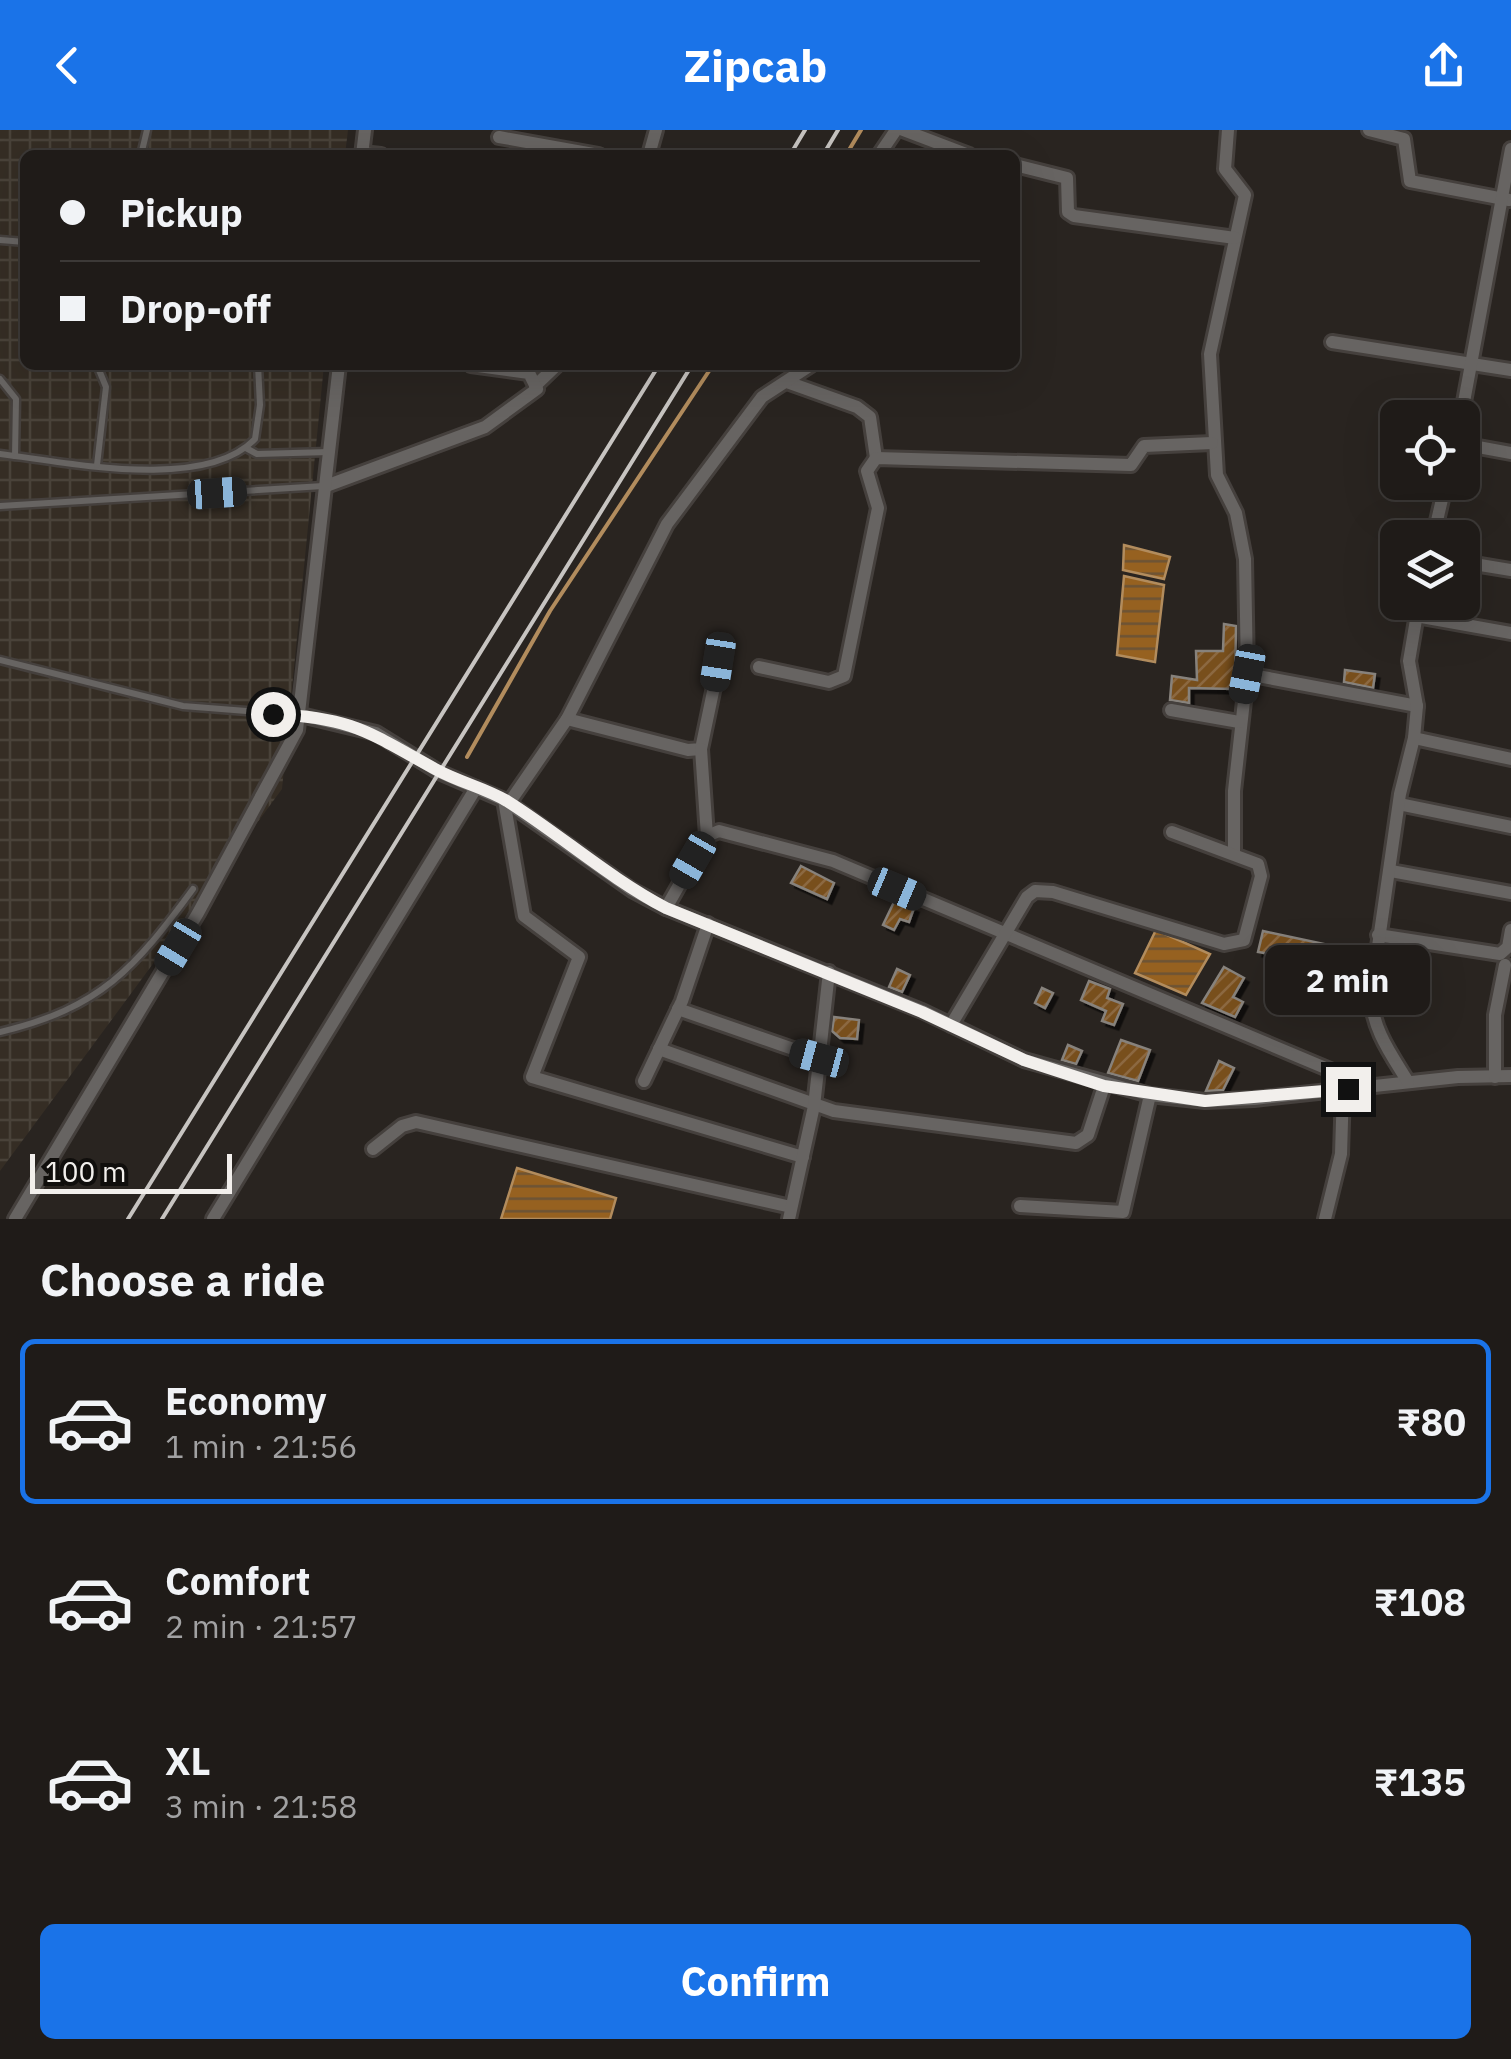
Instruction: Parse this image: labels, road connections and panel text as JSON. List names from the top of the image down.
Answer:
{
  "scale_bar": "100 m",
  "page": {
    "header": "Zipcab",
    "banner": ["Pickup", "Drop-off"],
    "bubble": "2 min",
    "scale": "100 m",
    "heading": "Choose a ride",
    "list": [
      {
        "name": "Economy",
        "note": "1 min · 21:56",
        "value": "₹80"
      },
      {
        "name": "Comfort",
        "note": "2 min · 21:57",
        "value": "₹108"
      },
      {
        "name": "XL",
        "note": "3 min · 21:58",
        "value": "₹135"
      }
    ],
    "buttons": "Confirm"
  }
}
